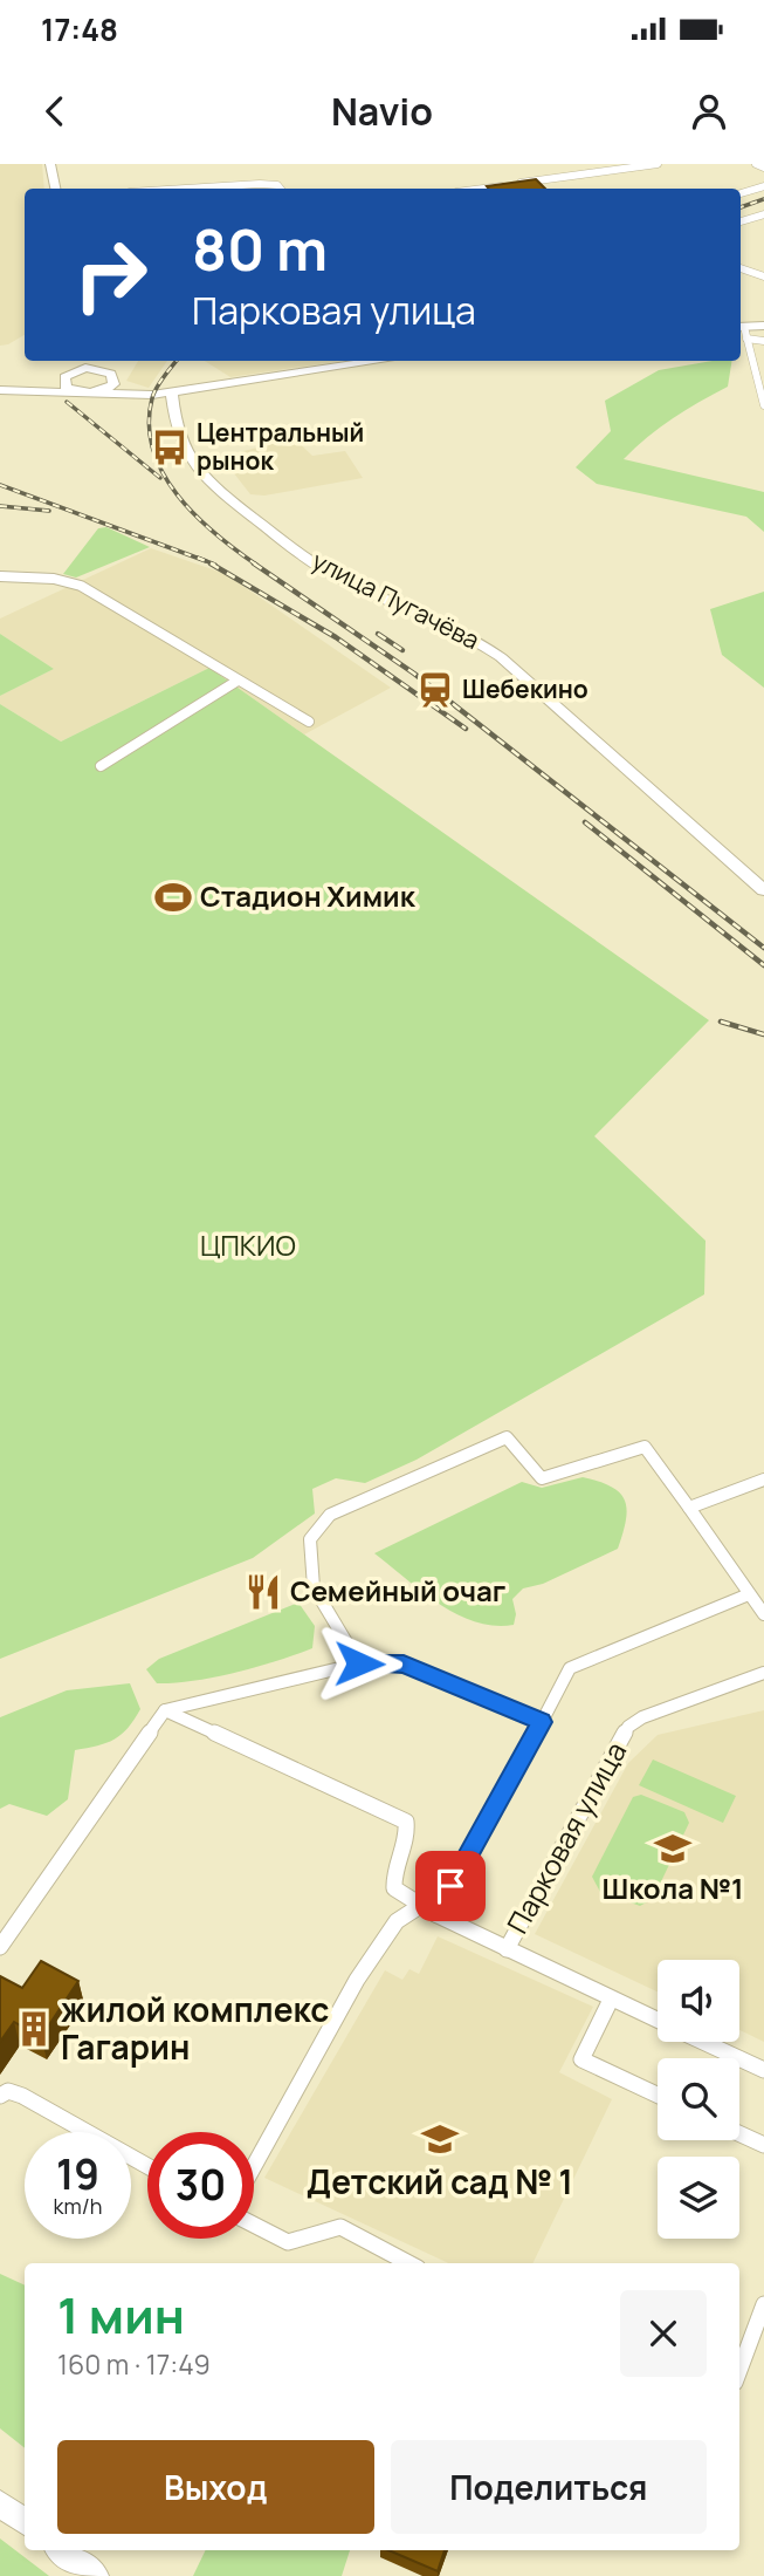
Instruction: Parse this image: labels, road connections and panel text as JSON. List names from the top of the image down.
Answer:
{
  "streets": {
    "street": ["улица Пугачёва", "Парковая улица"]
  },
  "parks": ["ЦПКИО"],
  "places": {
    "bus stop": ["Центральный рынок"],
    "station": ["Шебекино"],
    "sports": ["Стадион Химик"],
    "restaurant": ["Семейный очаг"],
    "school or university": ["Школа №1", "Детский сад № 1"],
    "building": ["жилой комплекс Гагарин"]
  },
  "page": {
    "status": "17:48",
    "header": "Navio",
    "turn": ["80 m", "Парковая улица"],
    "speed": "19 km/h",
    "limit": "30",
    "heading": ["1 мин", "160 m · 17:49"],
    "buttons": ["Выход", "Поделиться"]
  }
}
